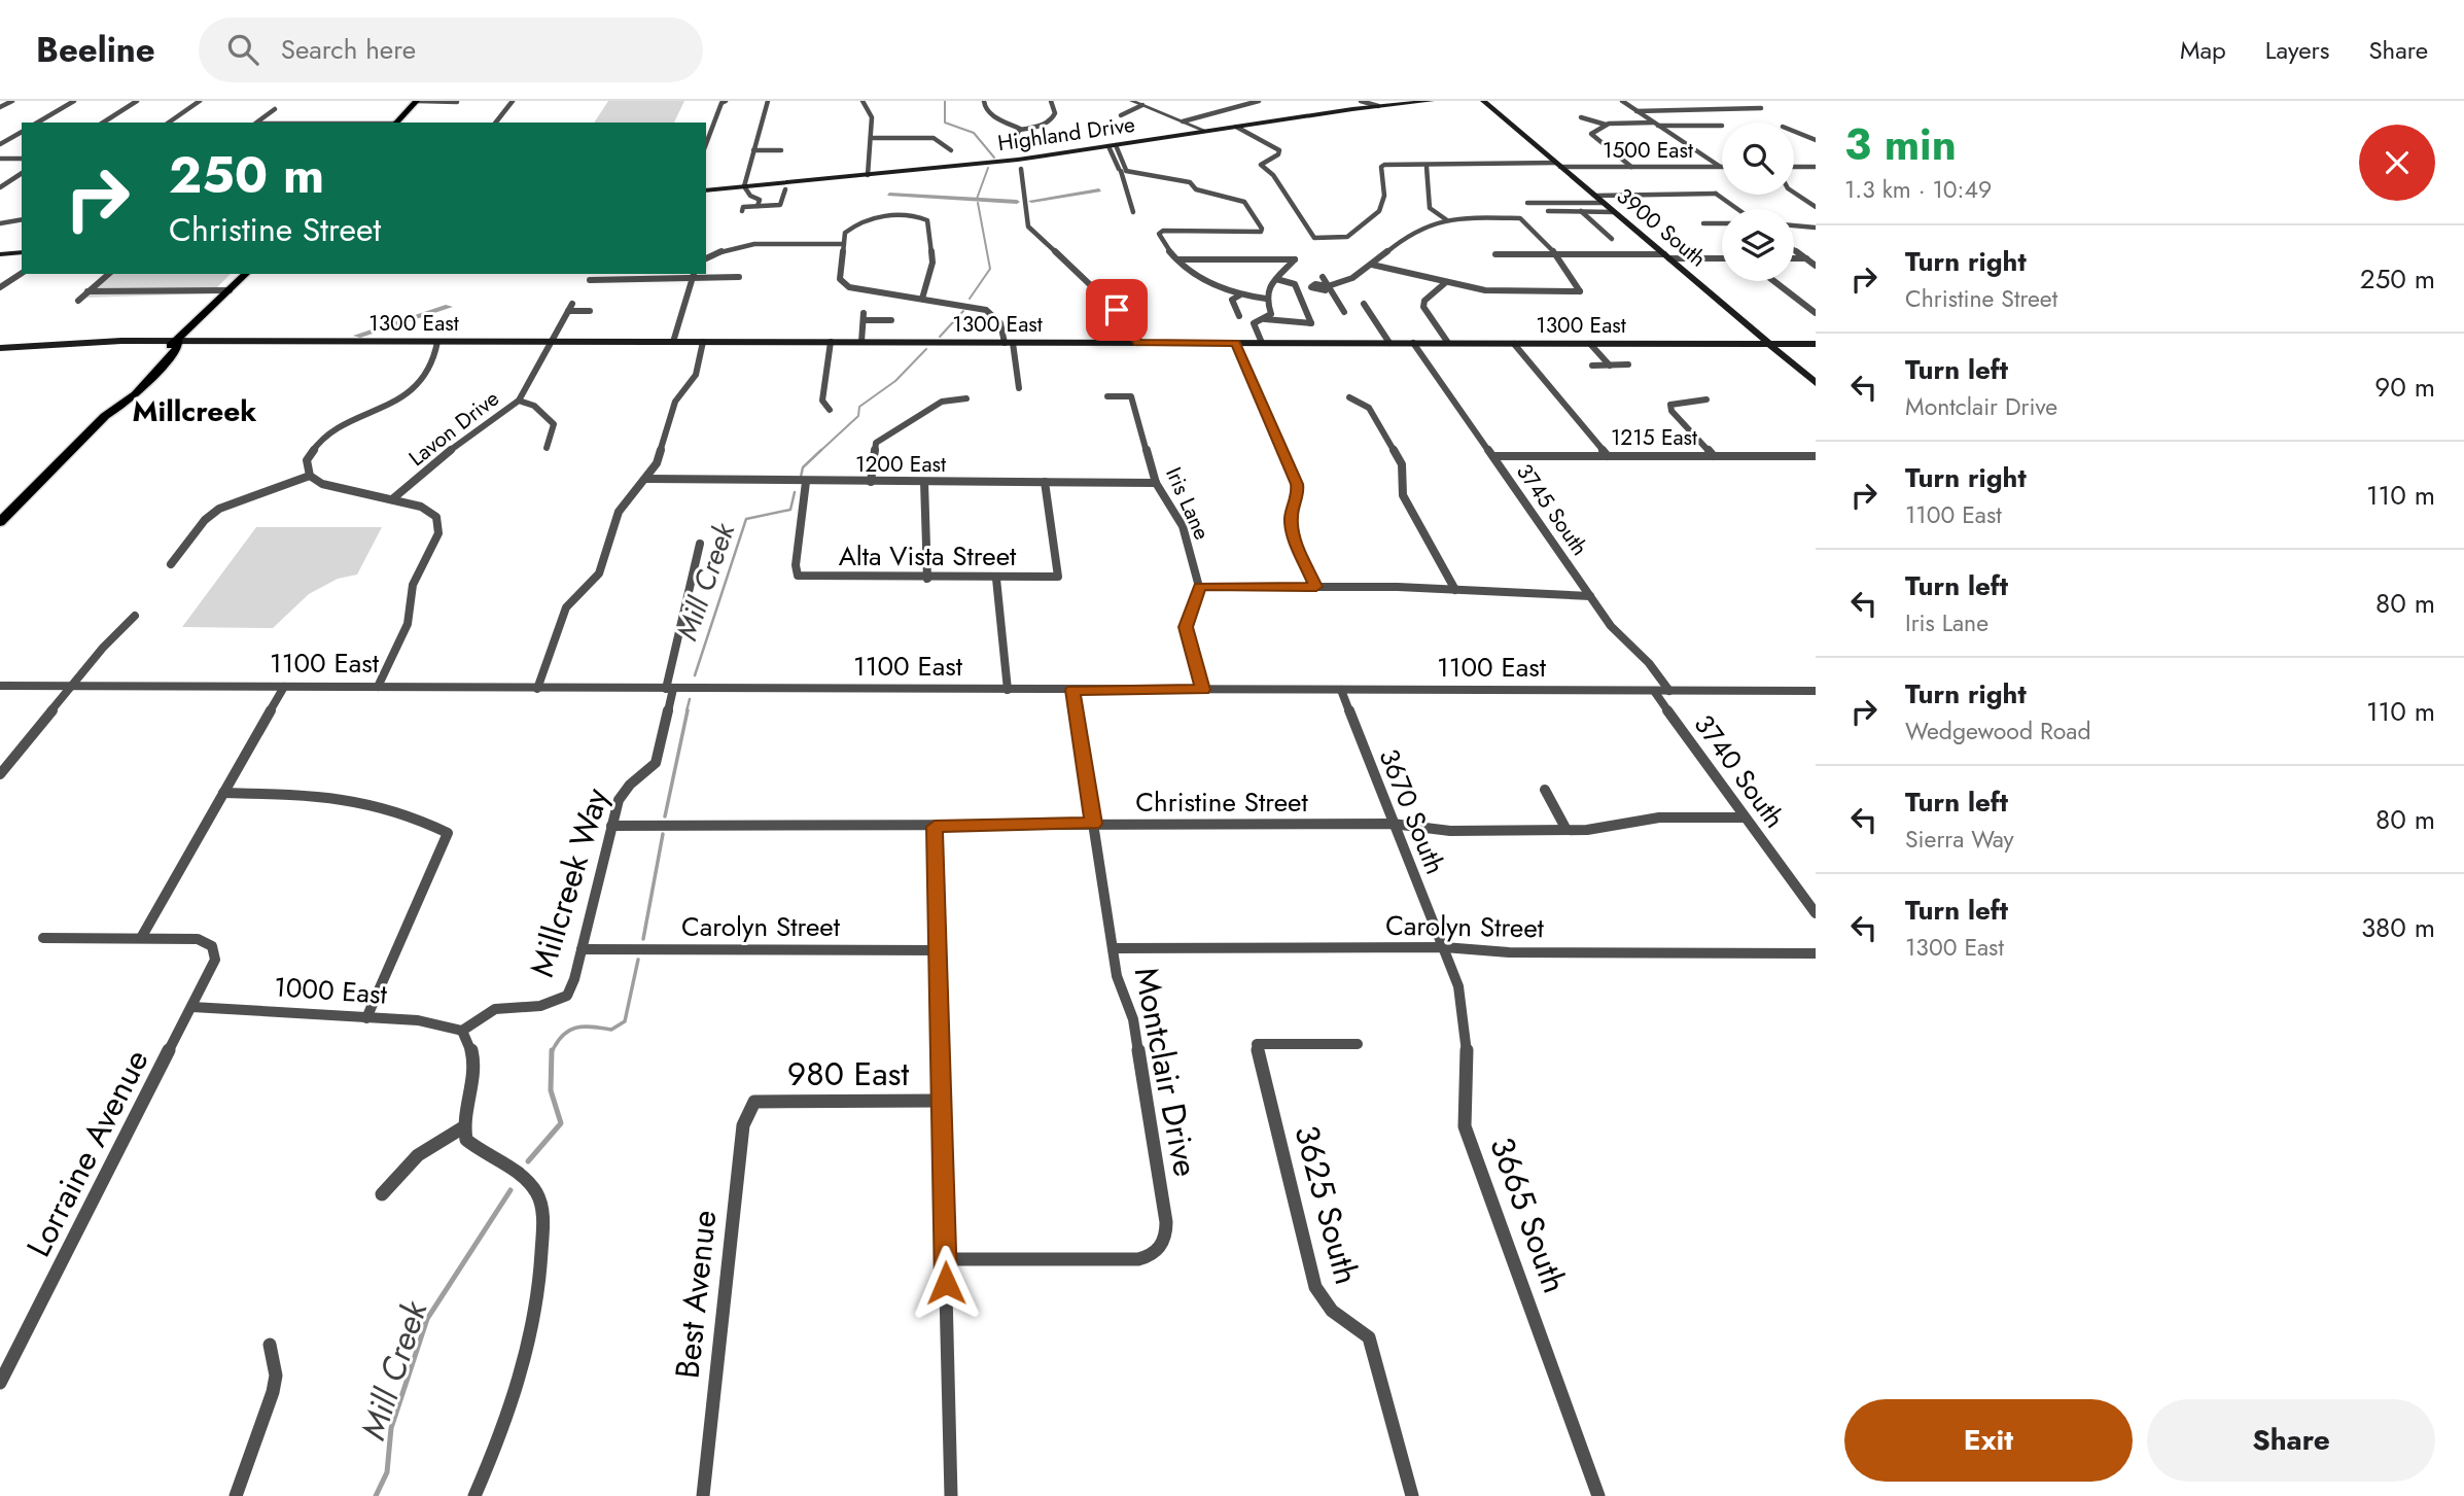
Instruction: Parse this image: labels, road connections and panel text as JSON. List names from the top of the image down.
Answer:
{
  "streets": {
    "main road": ["Highland Drive", "3900 South", "1300 East"],
    "street": [
      "1500 East",
      "Lavon Drive",
      "1215 East",
      "1200 East",
      "Iris Lane",
      "3745 South",
      "Alta Vista Street",
      "1100 East",
      "3740 South",
      "Christine Street",
      "3670 South",
      "Millcreek Way",
      "Carolyn Street",
      "1000 East",
      "Montclair Drive",
      "980 East",
      "Lorraine Avenue",
      "3625 South",
      "3665 South",
      "Best Avenue"
    ]
  },
  "crossings": [
    ["Highland Drive", "1500 East"],
    ["1500 East", "3900 South"],
    ["3900 South", "1300 East"],
    ["1300 East", "Lavon Drive"],
    ["1300 East", "3745 South"],
    ["1215 East", "3745 South"],
    ["1200 East", "Iris Lane"],
    ["1200 East", "Alta Vista Street"],
    ["3745 South", "1100 East"],
    ["1100 East", "3740 South"],
    ["1100 East", "3670 South"],
    ["1100 East", "Millcreek Way"],
    ["1100 East", "Montclair Drive"],
    ["3740 South", "Christine Street"],
    ["Christine Street", "3670 South"],
    ["Christine Street", "Millcreek Way"],
    ["Christine Street", "Montclair Drive"],
    ["3670 South", "Carolyn Street"],
    ["3670 South", "3665 South"],
    ["Millcreek Way", "Carolyn Street"],
    ["Millcreek Way", "1000 East"],
    ["Carolyn Street", "Montclair Drive"],
    ["Carolyn Street", "3665 South"],
    ["1000 East", "Lorraine Avenue"],
    ["980 East", "Best Avenue"]
  ],
  "districts": ["Millcreek"],
  "water": ["Mill Creek"],
  "page": {
    "header": "Beeline",
    "search": "Search here",
    "nav": ["Map", "Layers", "Share"],
    "heading": ["3 min", "1.3 km · 10:49"],
    "turn": ["250 m", "Christine Street"],
    "list": [
      {
        "name": "Turn right",
        "note": "Christine Street",
        "value": "250 m"
      },
      {
        "name": "Turn left",
        "note": "Montclair Drive",
        "value": "90 m"
      },
      {
        "name": "Turn right",
        "note": "1100 East",
        "value": "110 m"
      },
      {
        "name": "Turn left",
        "note": "Iris Lane",
        "value": "80 m"
      },
      {
        "name": "Turn right",
        "note": "Wedgewood Road",
        "value": "110 m"
      },
      {
        "name": "Turn left",
        "note": "Sierra Way",
        "value": "80 m"
      },
      {
        "name": "Turn left",
        "note": "1300 East",
        "value": "380 m"
      }
    ],
    "buttons": ["Exit", "Share"]
  }
}
